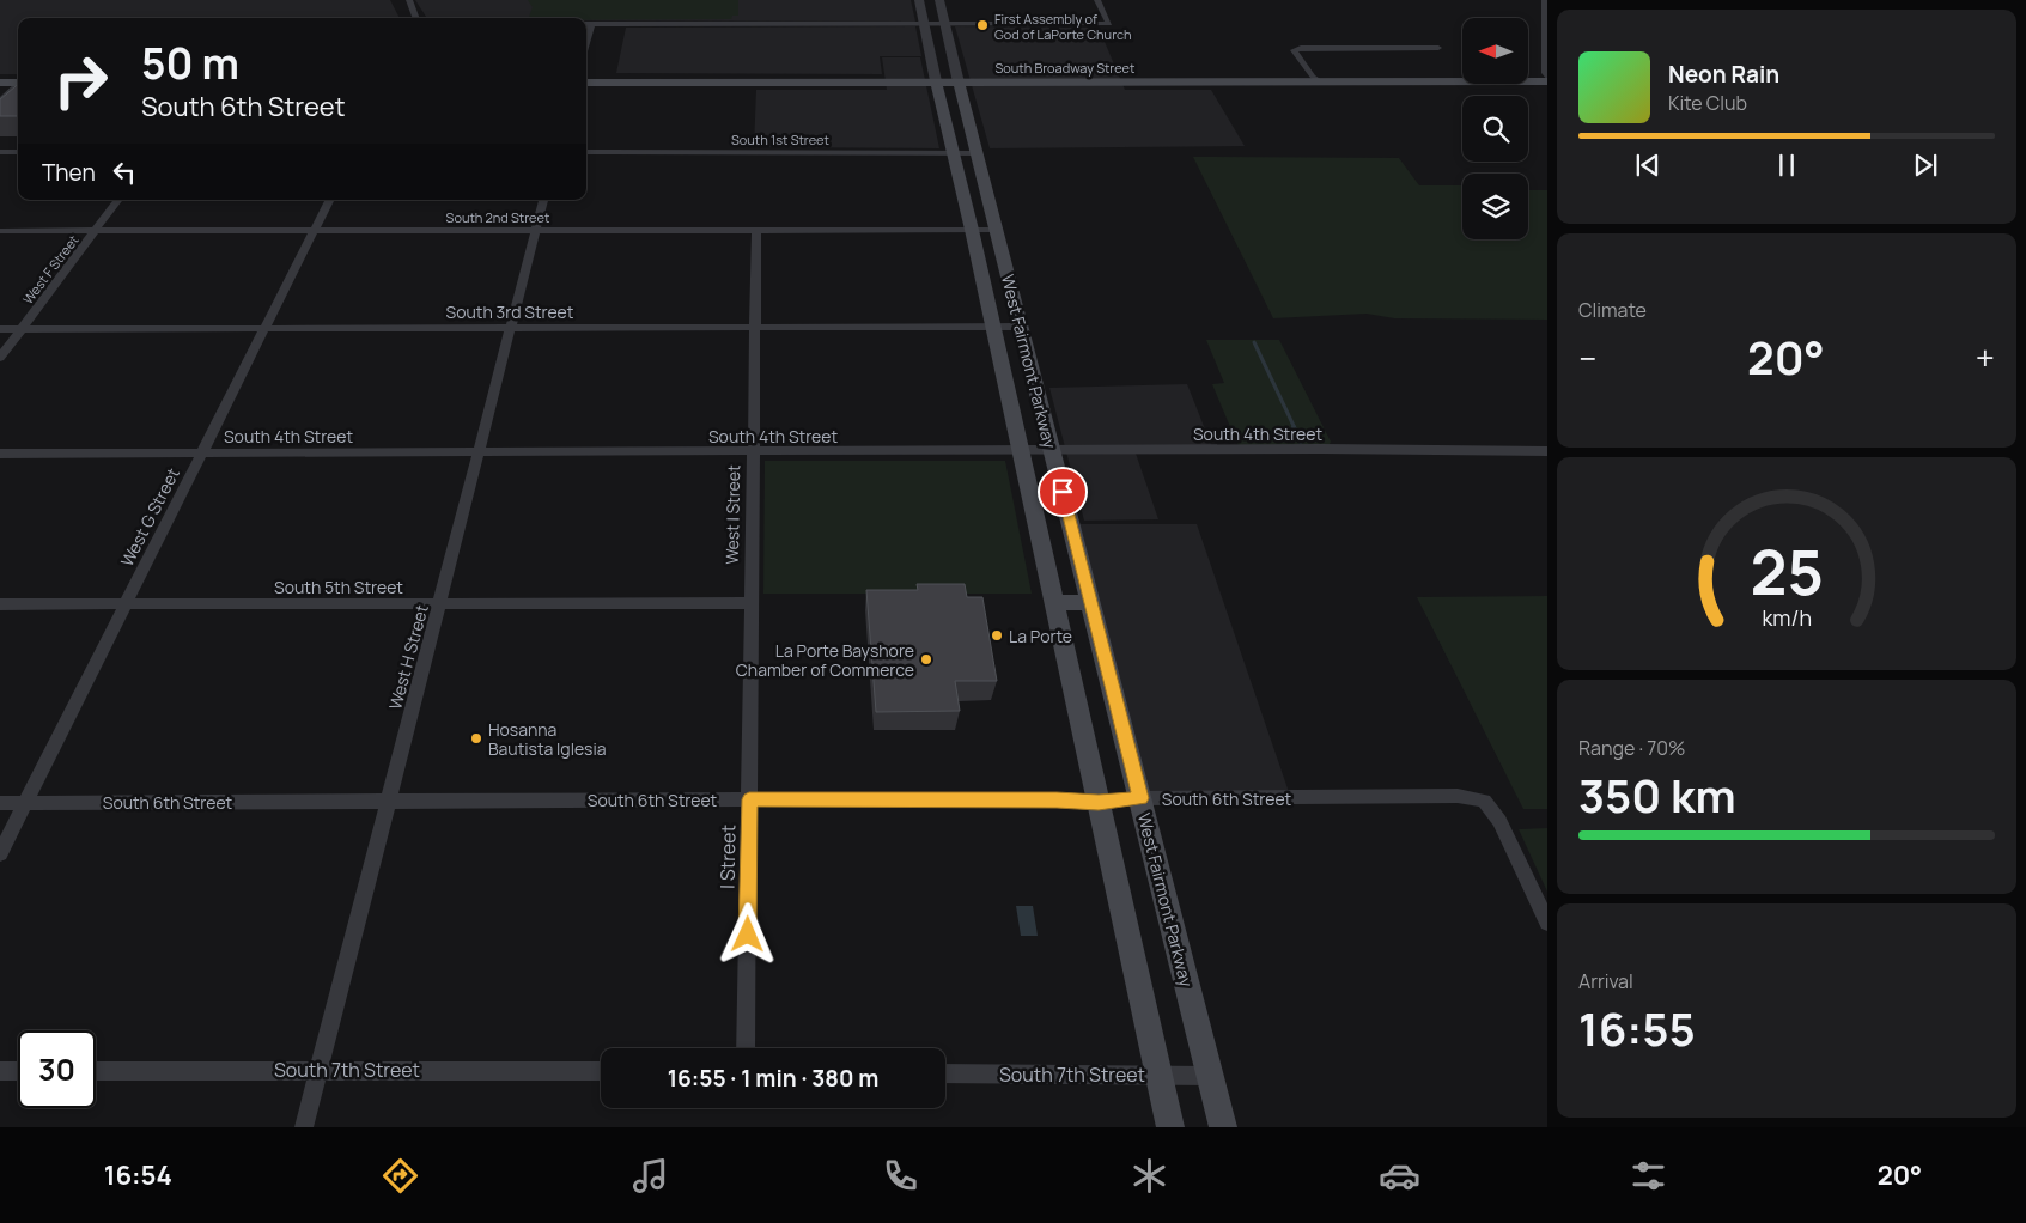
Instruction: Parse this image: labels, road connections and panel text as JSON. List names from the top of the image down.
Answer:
{
  "streets": {
    "main road": ["South Broadway Street", "West Fairmont Parkway"],
    "street": [
      "South 1st Street",
      "South 2nd Street",
      "West F Street",
      "South 3rd Street",
      "South 4th Street",
      "West I Street",
      "West G Street",
      "South 5th Street",
      "West H Street",
      "South 6th Street",
      "I Street",
      "South 7th Street"
    ]
  },
  "crossings": [
    ["South Broadway Street", "West Fairmont Parkway"],
    ["South 1st Street", "West Fairmont Parkway"],
    ["South 2nd Street", "West F Street"],
    ["South 2nd Street", "West Fairmont Parkway"],
    ["South 2nd Street", "West I Street"],
    ["South 2nd Street", "West G Street"],
    ["South 2nd Street", "West H Street"],
    ["West F Street", "South 3rd Street"],
    ["South 3rd Street", "West Fairmont Parkway"],
    ["South 3rd Street", "West I Street"],
    ["South 3rd Street", "West G Street"],
    ["South 3rd Street", "West H Street"],
    ["West Fairmont Parkway", "South 4th Street"],
    ["West Fairmont Parkway", "South 6th Street"],
    ["West Fairmont Parkway", "South 7th Street"],
    ["South 4th Street", "West I Street"],
    ["South 4th Street", "West G Street"],
    ["South 4th Street", "West H Street"],
    ["West I Street", "South 5th Street"],
    ["West I Street", "South 6th Street"],
    ["West I Street", "I Street"],
    ["West G Street", "South 5th Street"],
    ["West G Street", "South 6th Street"],
    ["South 5th Street", "West H Street"],
    ["West H Street", "South 6th Street"],
    ["West H Street", "South 7th Street"],
    ["South 6th Street", "I Street"]
  ],
  "places": [
    "First Assembly of God of LaPorte Church",
    "La Porte",
    "La Porte Bayshore Chamber of Commerce",
    "Hosanna Bautista Iglesia"
  ],
  "north": "left",
  "page": {
    "turn": ["50 m", "South 6th Street"],
    "song": ["Neon Rain", "Kite Club"],
    "then": "Then",
    "tile": [
      "Climate",
      ["Range · 70%", "350 km"],
      ["Arrival", "16:55"]
    ],
    "heat": ["−", "20°", "+"],
    "limit": "30",
    "trip": "16:55 · 1 min · 380 m",
    "tabs": ["16:54", "20°"],
    "gauge": ["25", "km/h"]
  }
}
